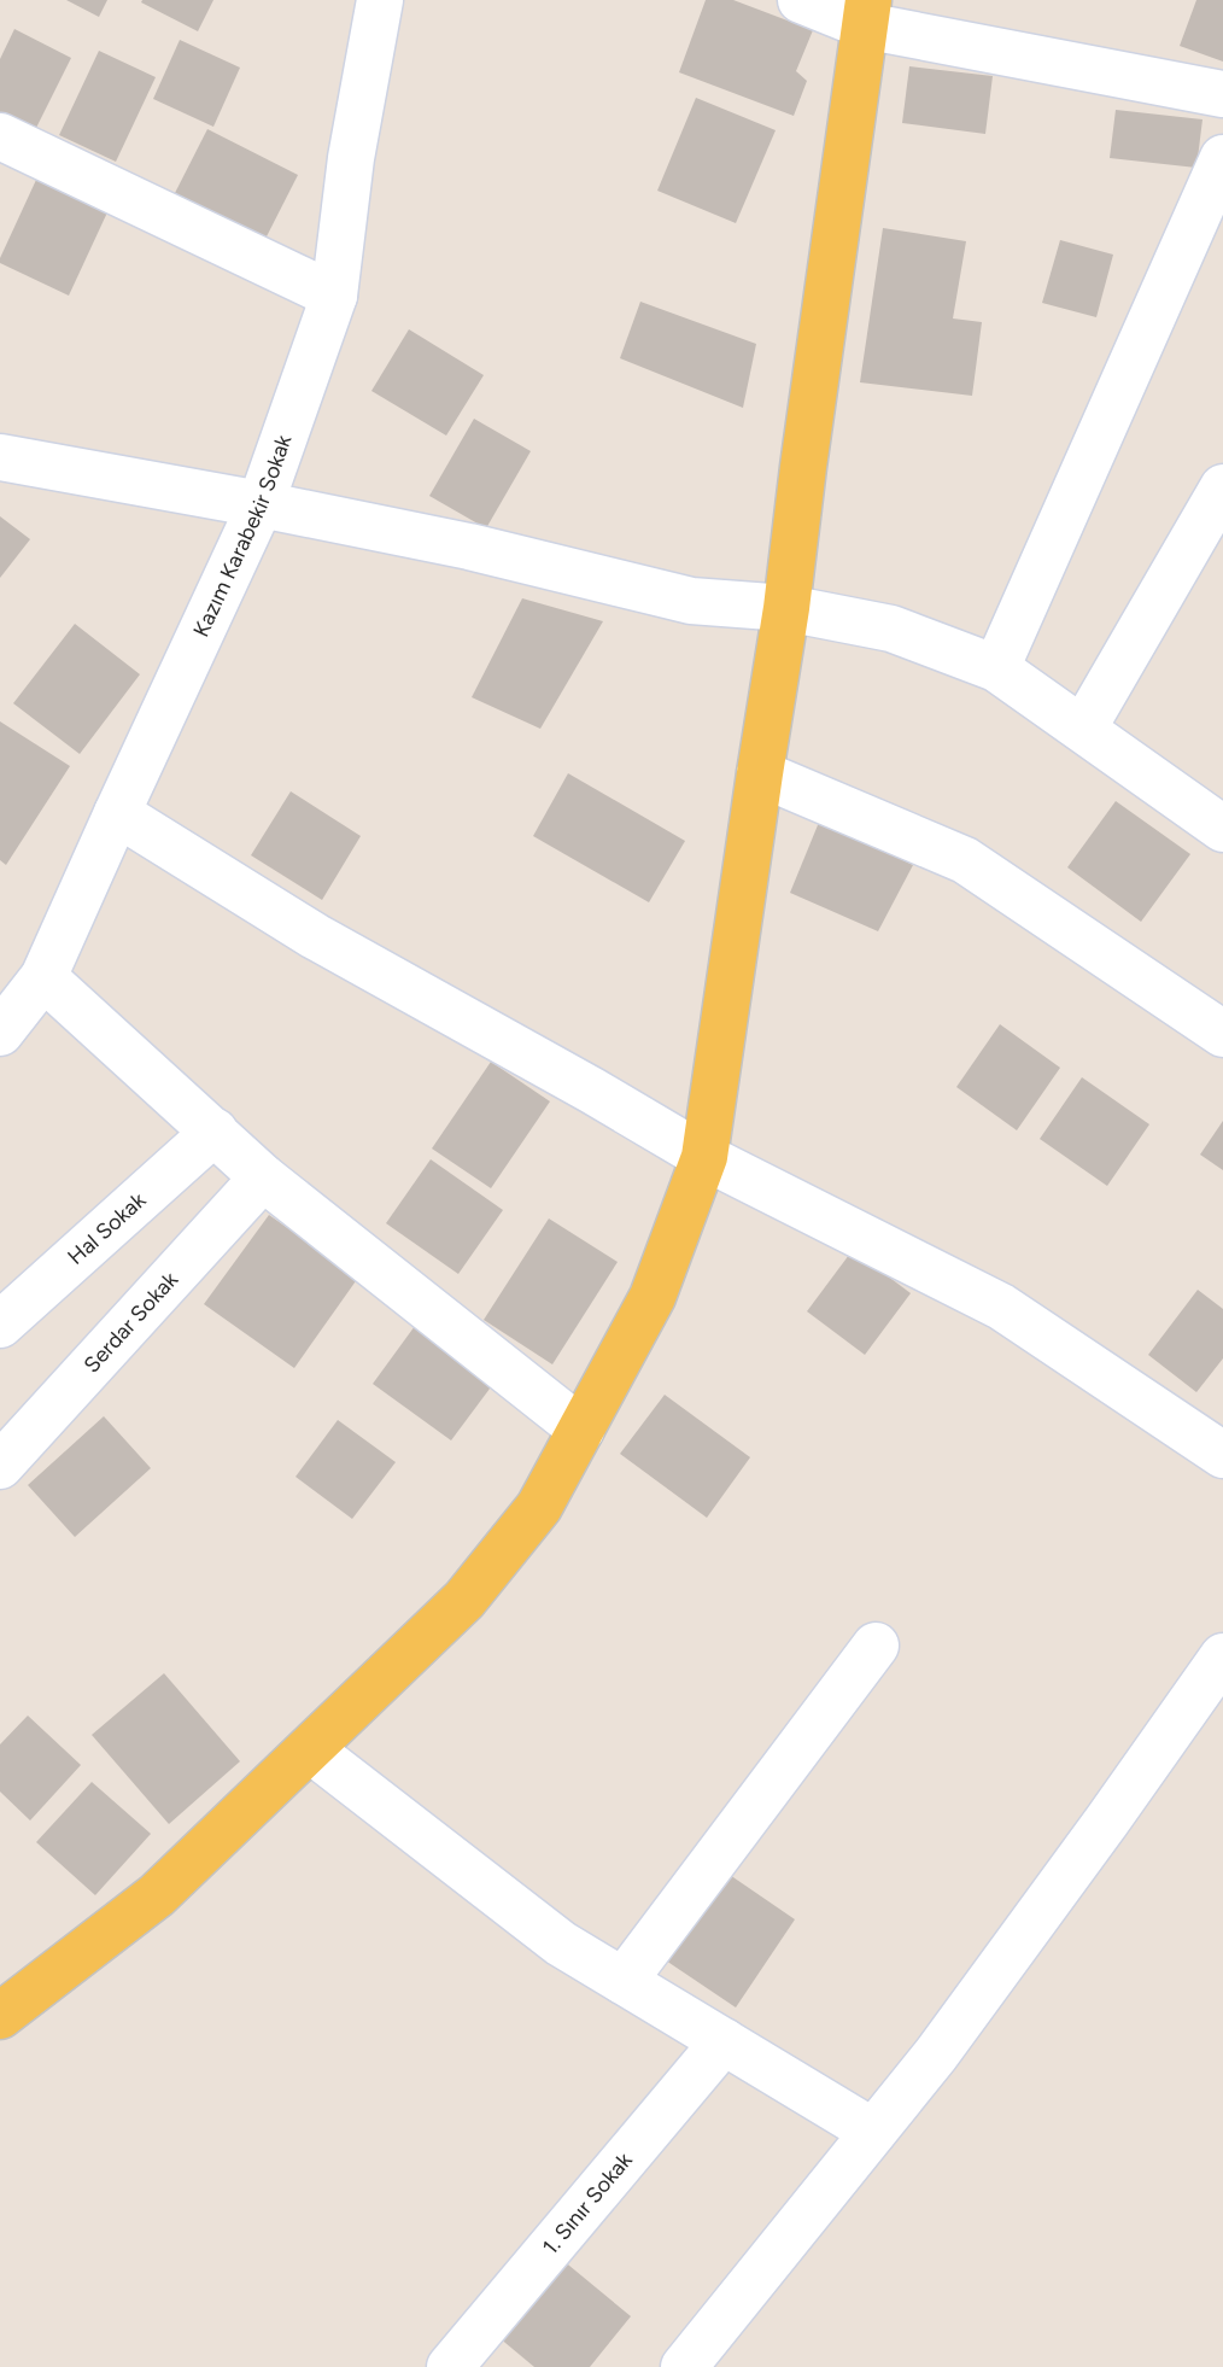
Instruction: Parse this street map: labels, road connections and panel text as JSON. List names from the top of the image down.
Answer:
{
  "streets": {
    "street": [
      "Kazım Karabekir Sokak",
      "Hal Sokak",
      "Serdar Sokak",
      "1. Sınır Sokak"
    ]
  }
}
